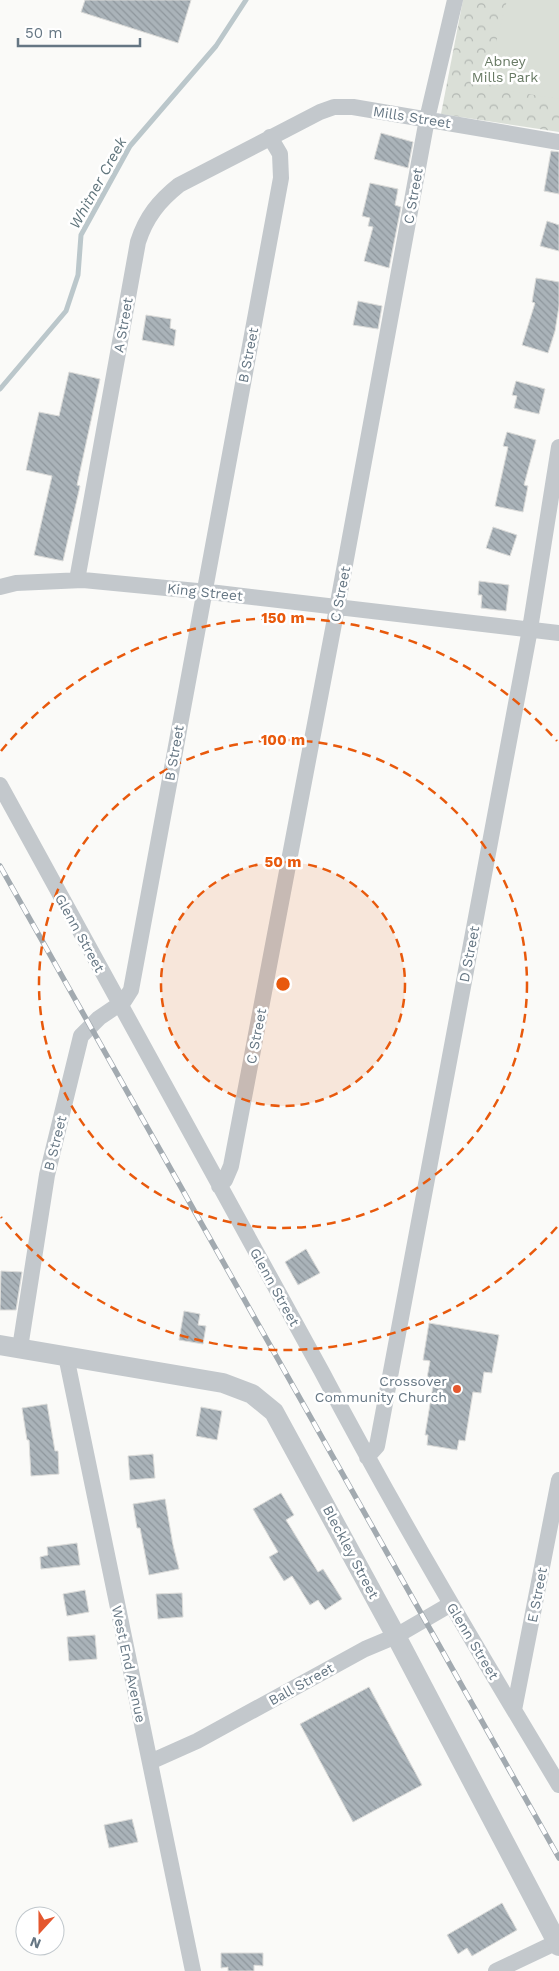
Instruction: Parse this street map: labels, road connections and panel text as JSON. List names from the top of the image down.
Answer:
{
  "streets": {
    "street": [
      "Mills Street",
      "C Street",
      "A Street",
      "B Street",
      "King Street",
      "Glenn Street",
      "D Street",
      "Bleckley Street",
      "E Street",
      "West End Avenue",
      "Ball Street"
    ]
  },
  "crossings": [
    ["Mills Street", "C Street"],
    ["Mills Street", "A Street"],
    ["Mills Street", "B Street"],
    ["C Street", "King Street"],
    ["C Street", "Glenn Street"],
    ["A Street", "B Street"],
    ["A Street", "King Street"],
    ["B Street", "King Street"],
    ["B Street", "Glenn Street"],
    ["B Street", "Bleckley Street"],
    ["King Street", "D Street"],
    ["Glenn Street", "D Street"],
    ["Glenn Street", "E Street"],
    ["Glenn Street", "Ball Street"],
    ["Bleckley Street", "West End Avenue"],
    ["Bleckley Street", "Ball Street"],
    ["West End Avenue", "Ball Street"]
  ],
  "water": ["Whitner Creek"],
  "parks": ["Abney Mills Park"],
  "places": ["Crossover Community Church"],
  "scale_bar": "50 m",
  "north": "bottom",
  "rings": ["150 m", "100 m", "50 m"]
}
